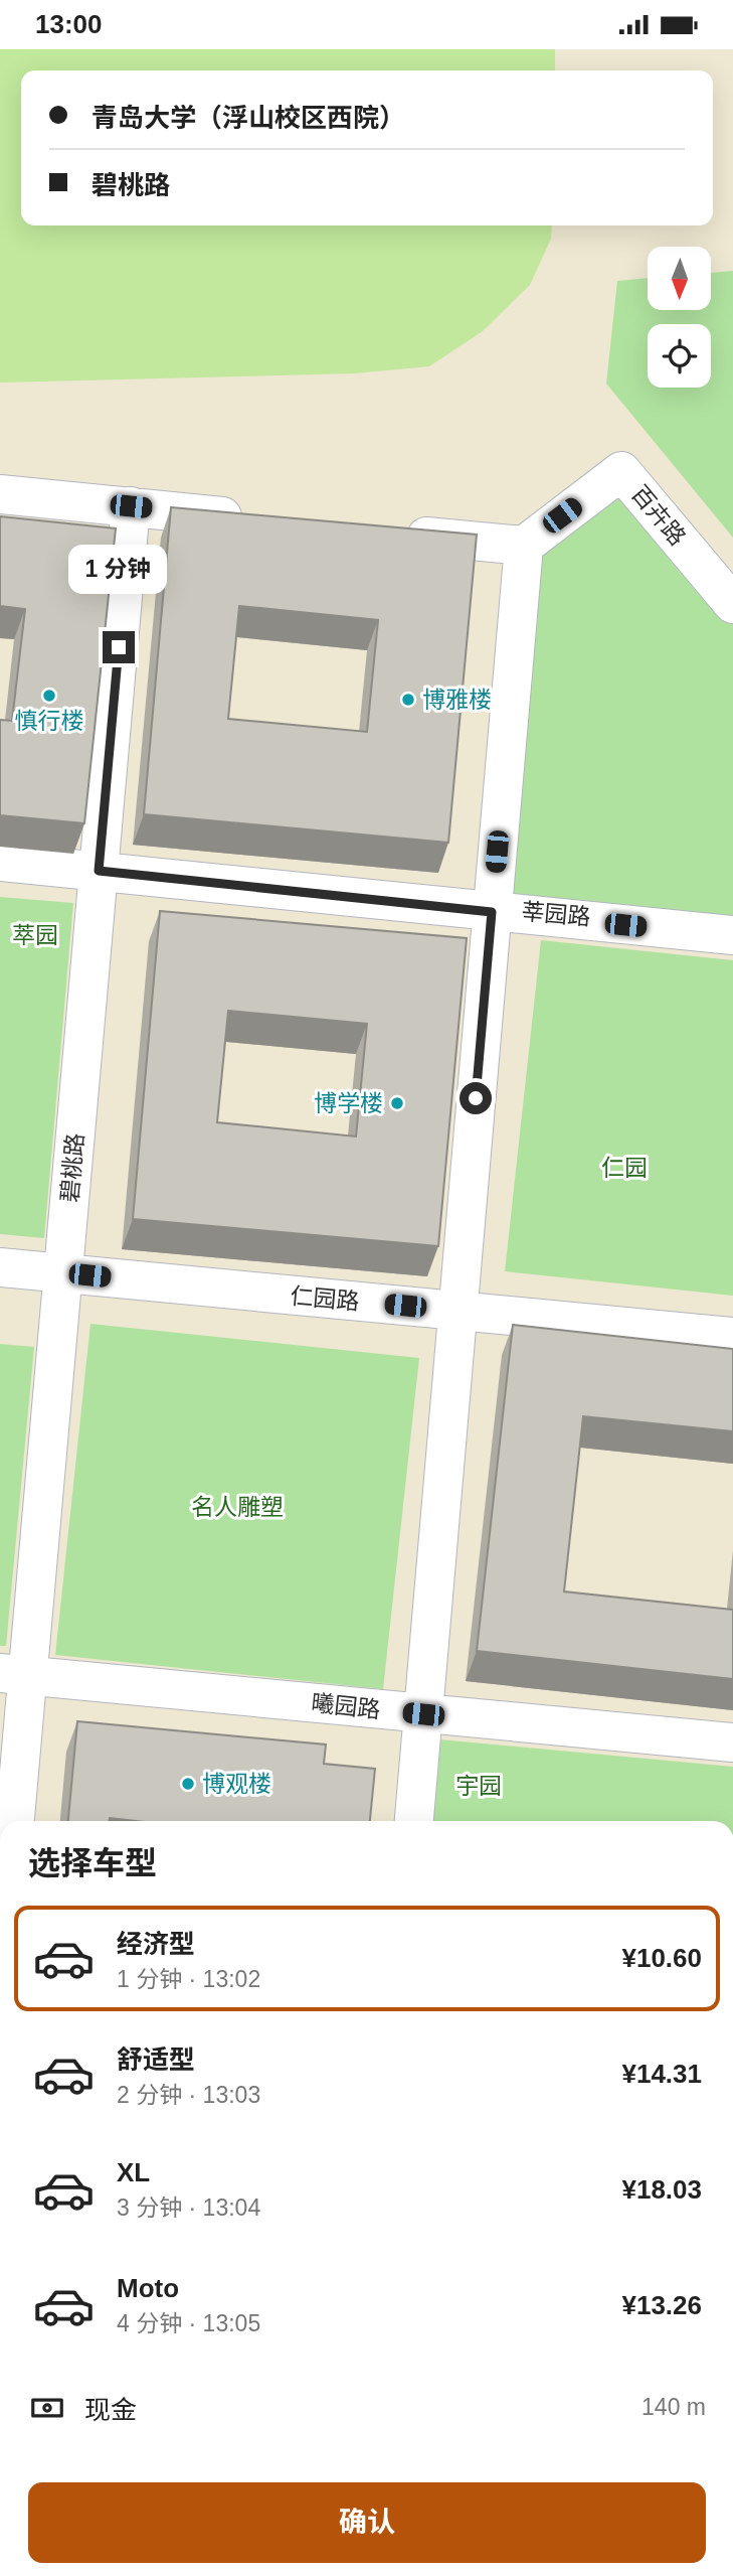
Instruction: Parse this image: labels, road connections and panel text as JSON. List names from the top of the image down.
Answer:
{
  "streets": {
    "street": [
      "百卉路",
      "碧桃路",
      "仁园路",
      "曦园路"
    ]
  },
  "crossings": [
    ["碧桃路", "仁园路"],
    ["碧桃路", "曦园路"]
  ],
  "parks": [
    "萃园",
    "仁园",
    "名人雕塑",
    "宇园"
  ],
  "places": [
    "慎行楼",
    "博雅楼",
    "博学楼",
    "博观楼"
  ],
  "north": "bottom",
  "page": {
    "status": "13:00",
    "banner": ["青岛大学（浮山校区西院）", "碧桃路"],
    "bubble": "1 分钟",
    "heading": "选择车型",
    "list": [
      {
        "name": "经济型",
        "note": "1 分钟 · 13:02",
        "value": "¥10.60"
      },
      {
        "name": "舒适型",
        "note": "2 分钟 · 13:03",
        "value": "¥14.31"
      },
      {
        "name": "XL",
        "note": "3 分钟 · 13:04",
        "value": "¥18.03"
      },
      {
        "name": "Moto",
        "note": "4 分钟 · 13:05",
        "value": "¥13.26"
      }
    ],
    "pay": ["现金", "140 m"],
    "buttons": "确认"
  }
}
